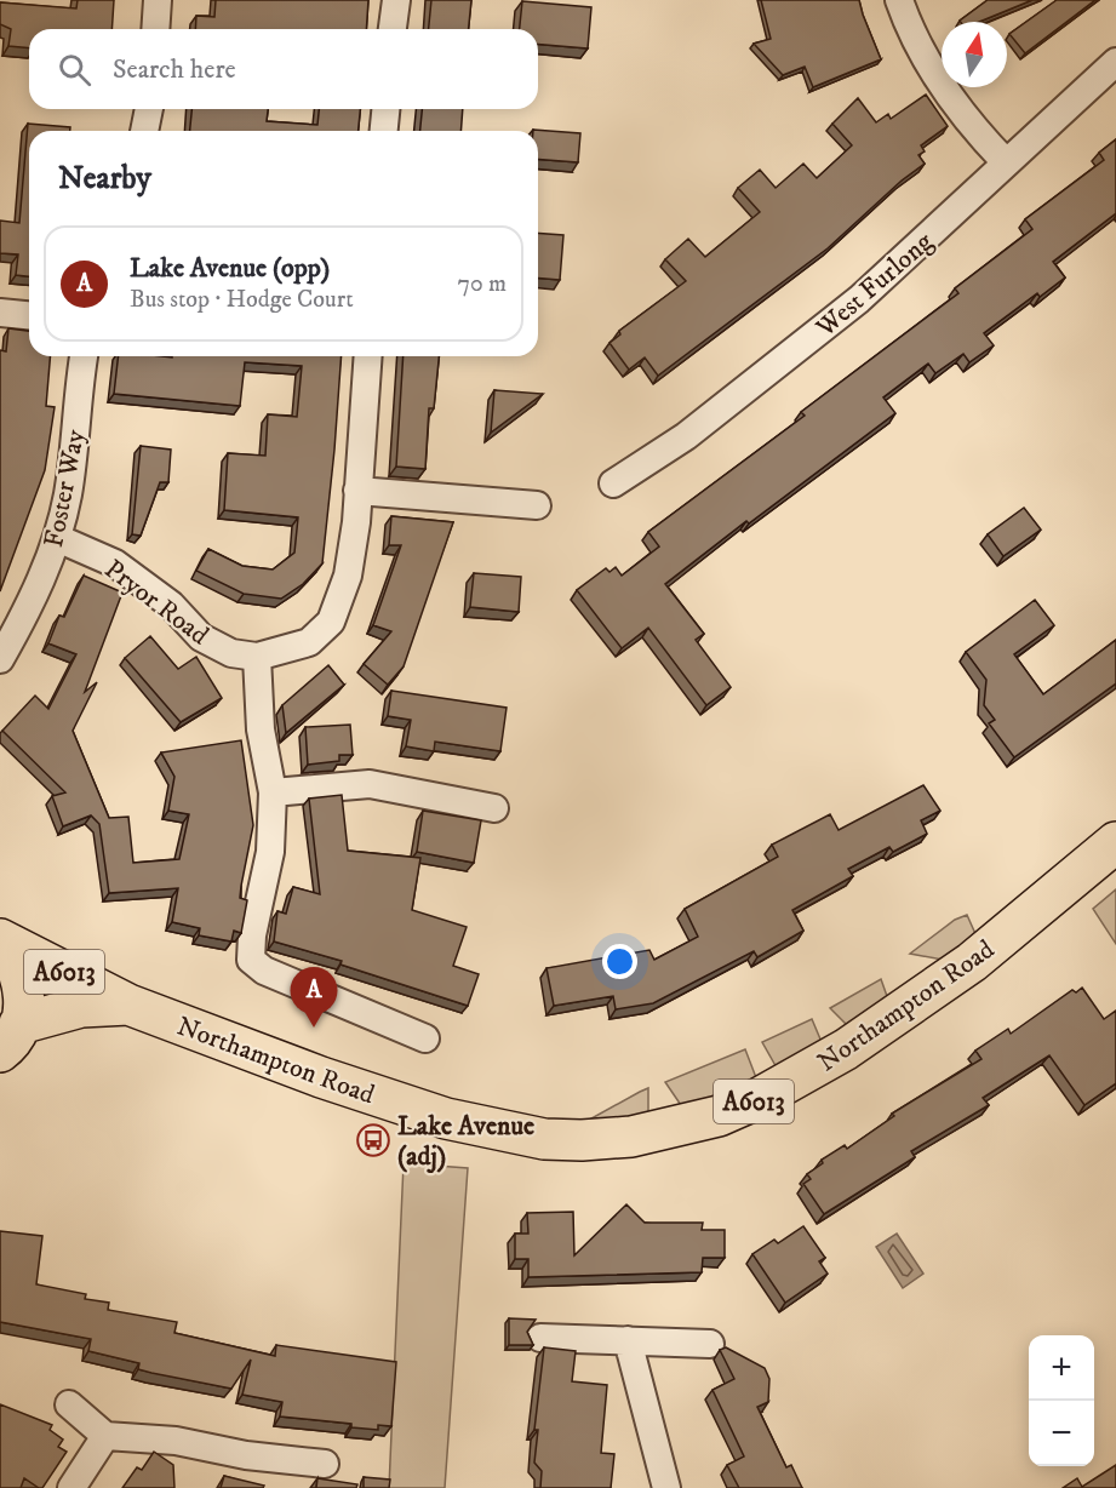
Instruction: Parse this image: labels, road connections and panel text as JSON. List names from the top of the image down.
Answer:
{
  "streets": {
    "main road": ["A6013", "Northampton Road"],
    "street": ["West Furlong", "Foster Way", "Pryor Road"]
  },
  "crossings": [
    ["Foster Way", "Pryor Road"],
    ["A6013", "Northampton Road"]
  ],
  "places": {
    "bus stop": ["Lake Avenue (adj)"]
  },
  "north": "top",
  "page": {
    "search": "Search here",
    "heading": "Nearby",
    "list": [
      {
        "mark": "A",
        "name": "Lake Avenue (opp)",
        "note": "Bus stop · Hodge Court",
        "value": "70 m"
      }
    ],
    "pins": "A",
    "map_buttons": ["+", "−"]
  }
}
